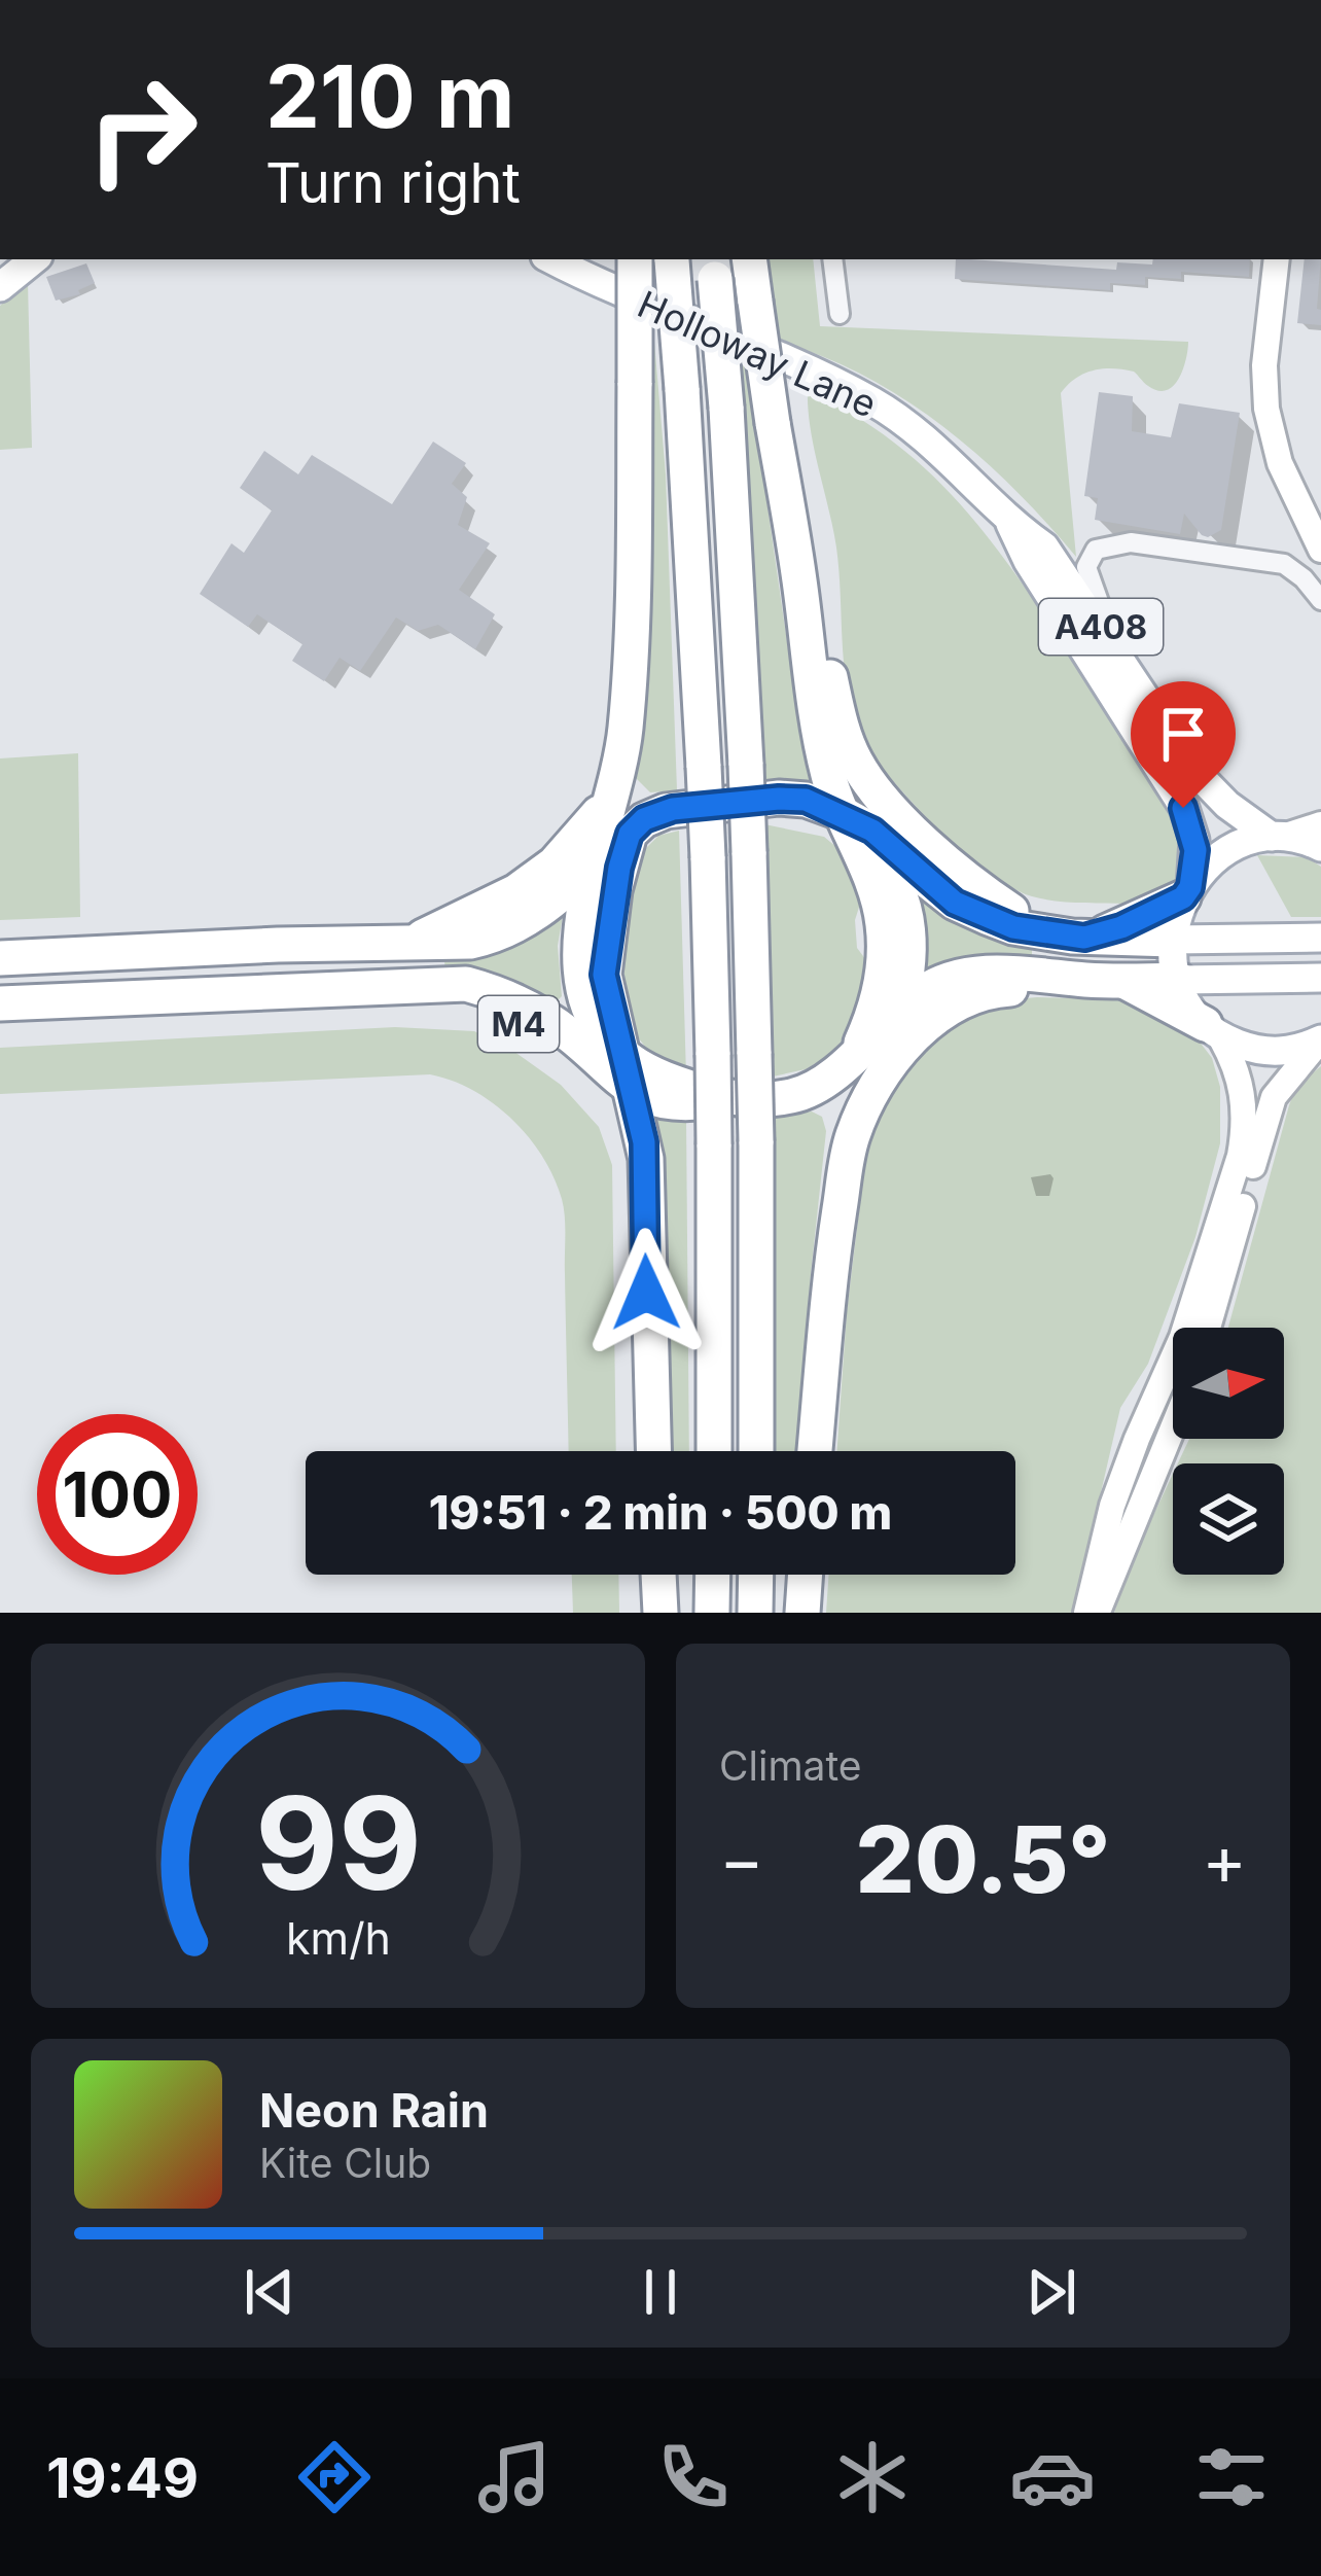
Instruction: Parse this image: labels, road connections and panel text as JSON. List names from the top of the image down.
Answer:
{
  "streets": {
    "highway": ["M4"],
    "main road": ["Holloway Lane", "A408"]
  },
  "crossings": [
    ["Holloway Lane", "A408"],
    ["Holloway Lane", "M4"],
    ["A408", "M4"]
  ],
  "north": "right",
  "page": {
    "turn": ["210 m", "Turn right"],
    "limit": "100",
    "trip": "19:51 · 2 min · 500 m",
    "tile": "Climate",
    "heat": ["−", "20.5°", "+"],
    "song": ["Neon Rain", "Kite Club"],
    "tabs": "19:49",
    "gauge": ["99", "km/h"]
  }
}
